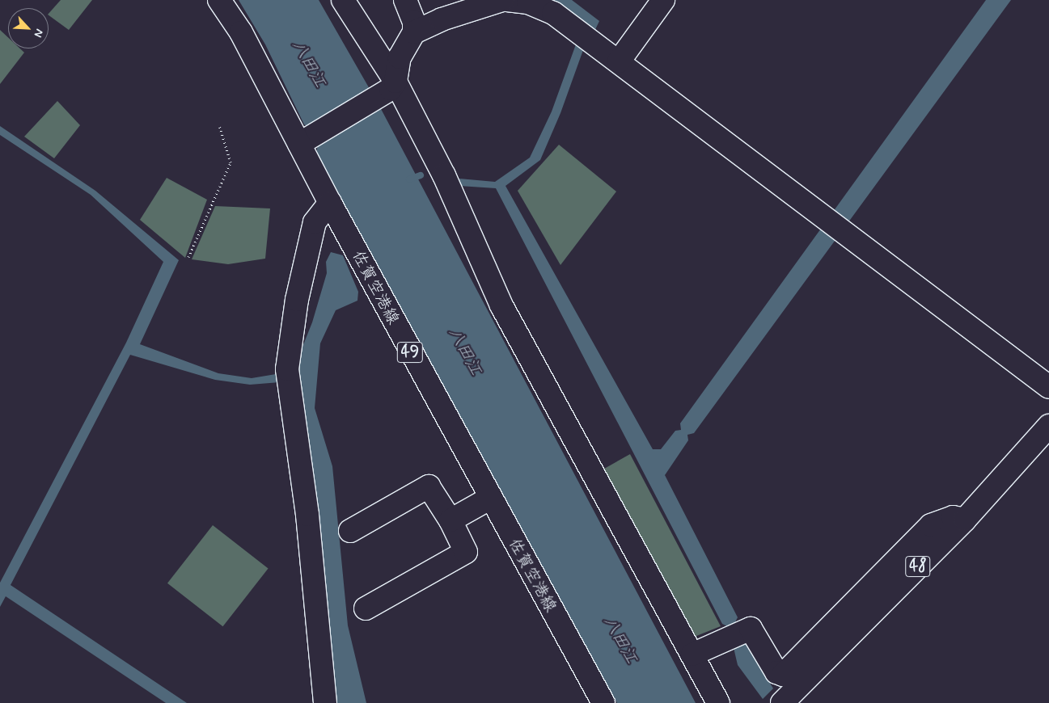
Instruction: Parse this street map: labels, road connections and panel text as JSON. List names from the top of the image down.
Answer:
{
  "streets": {
    "street": ["佐賀空港線", "49", "48"]
  },
  "water": ["八田江"],
  "north": "bottom right"
}
